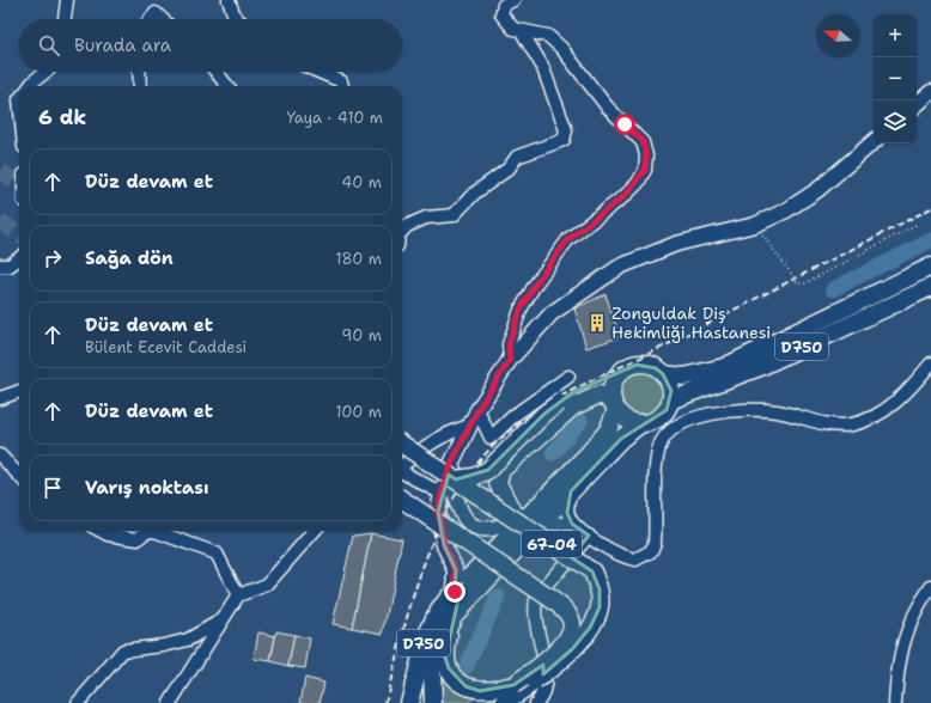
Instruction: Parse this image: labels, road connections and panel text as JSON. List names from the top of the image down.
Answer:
{
  "streets": {
    "highway": ["D750", "67-04"]
  },
  "crossings": [
    ["D750", "67-04"]
  ],
  "places": {
    "building": ["Zonguldak Diş Hekimliği Hastanesi"]
  },
  "north": "left",
  "page": {
    "map_buttons": ["+", "−"],
    "search": "Burada ara",
    "heading": ["6 dk", "Yaya · 410 m"],
    "list": [
      ["Düz devam et", "40 m"],
      ["Sağa dön", "180 m"],
      ["Düz devam et", "Bülent Ecevit Caddesi", "90 m"],
      ["Düz devam et", "100 m"],
      "Varış noktası"
    ]
  }
}
